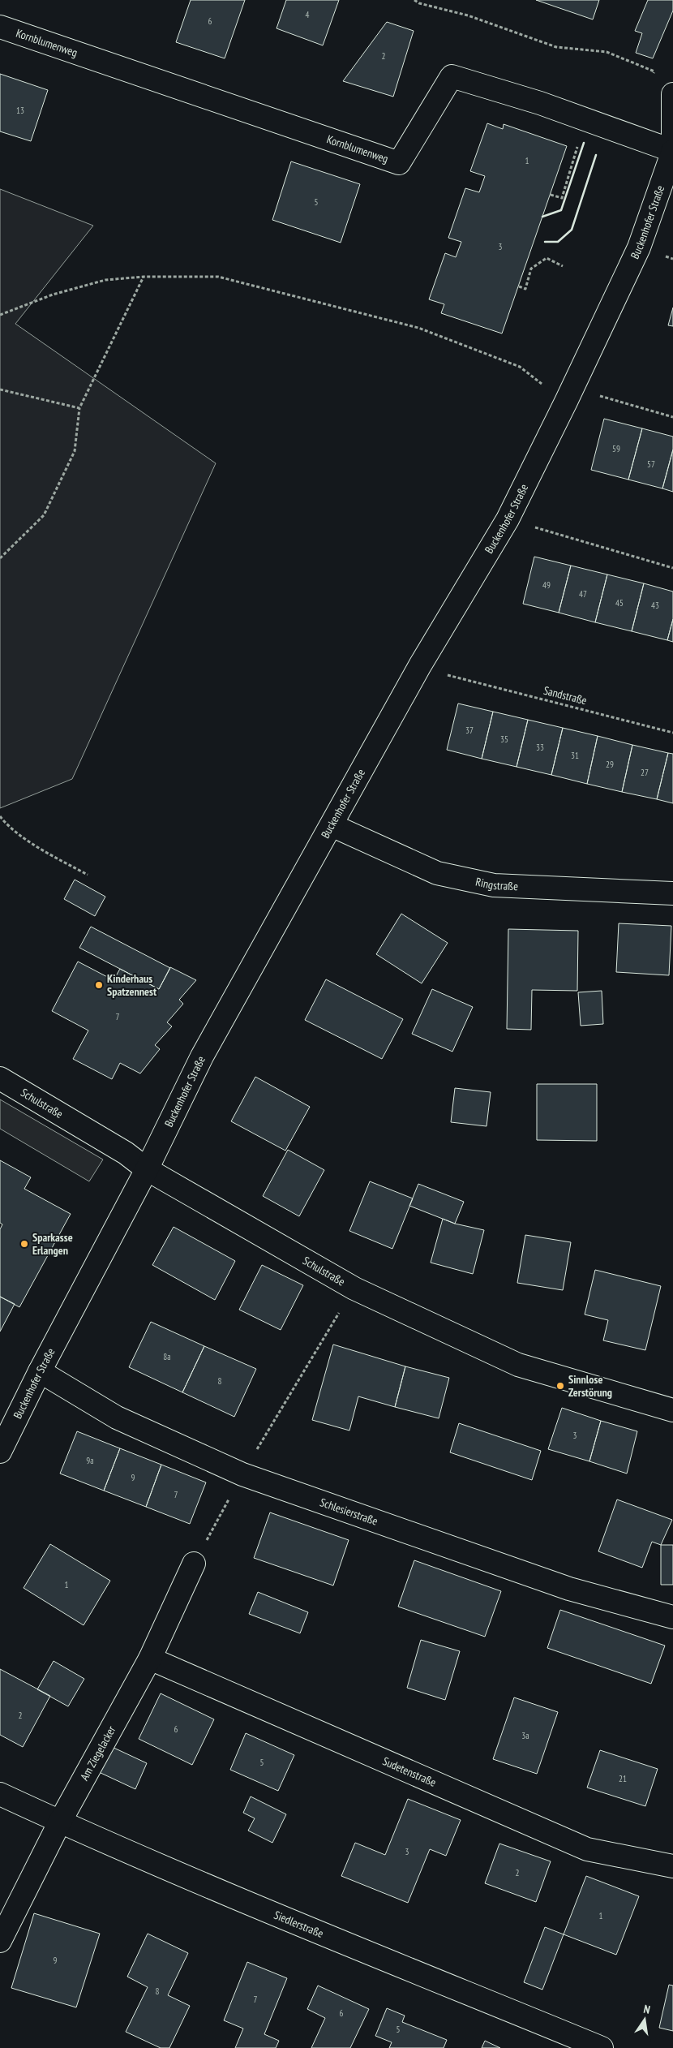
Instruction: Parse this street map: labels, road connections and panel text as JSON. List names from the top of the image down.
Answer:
{
  "streets": {
    "street": [
      "Kornblumenweg",
      "Buckenhofer Straße",
      "Ringstraße",
      "Schulstraße",
      "Schlesierstraße",
      "Am Ziegelacker",
      "Sudetenstraße",
      "Siedlerstraße"
    ],
    "path": ["Sandstraße"]
  },
  "crossings": [
    ["Kornblumenweg", "Buckenhofer Straße"],
    ["Buckenhofer Straße", "Ringstraße"],
    ["Buckenhofer Straße", "Schulstraße"],
    ["Buckenhofer Straße", "Schlesierstraße"],
    ["Am Ziegelacker", "Sudetenstraße"],
    ["Am Ziegelacker", "Siedlerstraße"]
  ],
  "places": ["Kinderhaus Spatzennest", "Sparkasse Erlangen", "Sinnlose Zerstörung"],
  "house_numbers": [
    "4",
    "6",
    "2",
    "13",
    "1",
    "5",
    "3",
    "59",
    "57",
    "49",
    "47",
    "45",
    "43",
    "37",
    "35",
    "33",
    "31",
    "29",
    "27",
    "7",
    "8a",
    "8",
    "3",
    "9a",
    "9",
    "7",
    "1",
    "2",
    "6",
    "3a",
    "5",
    "21",
    "3",
    "2",
    "1",
    "9",
    "8",
    "7",
    "6",
    "5"
  ],
  "north": "top"
}
